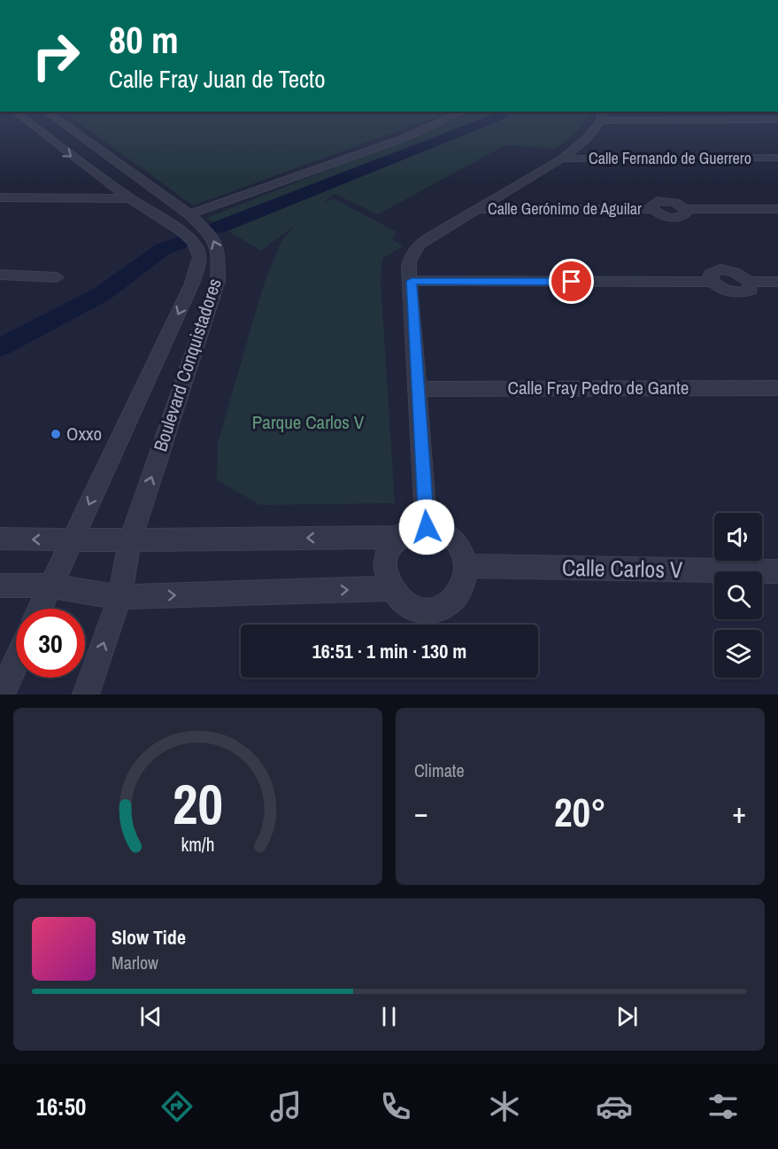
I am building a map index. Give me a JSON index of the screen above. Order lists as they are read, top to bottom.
{
  "streets": {
    "street": [
      "Calle Fernando de Guerrero",
      "Calle Gerónimo de Aguilar",
      "Boulevard Conquistadores",
      "Calle Fray Pedro de Gante",
      "Calle Carlos V"
    ]
  },
  "parks": ["Parque Carlos V"],
  "places": ["Oxxo"],
  "page": {
    "turn": ["80 m", "Calle Fray Juan de Tecto"],
    "limit": "30",
    "trip": "16:51 · 1 min · 130 m",
    "tile": "Climate",
    "heat": ["−", "20°", "+"],
    "song": ["Slow Tide", "Marlow"],
    "tabs": "16:50",
    "gauge": ["20", "km/h"]
  }
}
